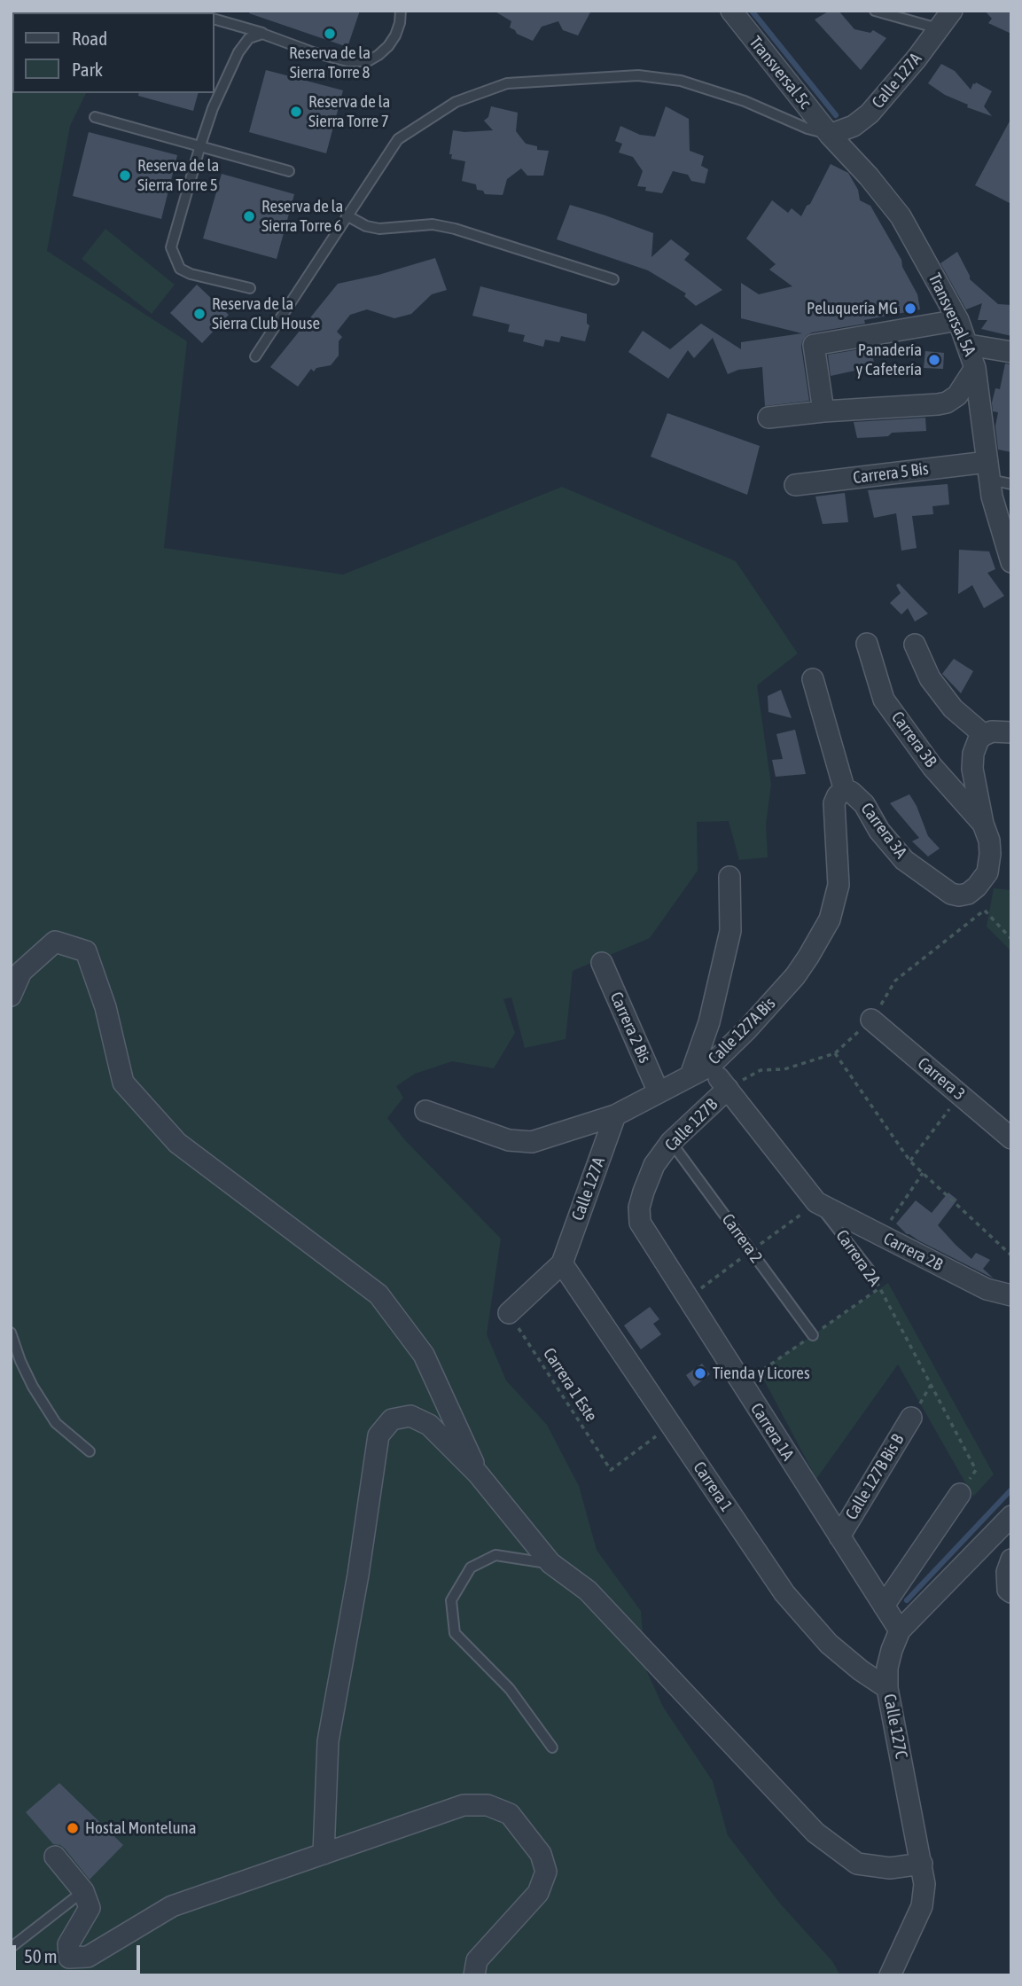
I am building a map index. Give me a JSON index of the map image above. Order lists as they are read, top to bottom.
{
  "streets": {
    "street": [
      "Transversal 5c",
      "Calle 127A",
      "Transversal 5A",
      "Carrera 5 Bis",
      "Carrera 3B",
      "Carrera 3A",
      "Carrera 2 Bis",
      "Calle 127A Bis",
      "Carrera 3",
      "Calle 127B",
      "Carrera 2B",
      "Carrera 2A",
      "Carrera 1A",
      "Calle 127B Bis B",
      "Carrera 1",
      "Calle 127C"
    ],
    "lane": ["Carrera 2"],
    "path": ["Carrera 1 Este"]
  },
  "crossings": [
    ["Transversal 5c", "Calle 127A"],
    ["Transversal 5c", "Transversal 5A"],
    ["Calle 127A", "Transversal 5A"],
    ["Calle 127A", "Calle 127A Bis"],
    ["Calle 127A", "Carrera 1"],
    ["Transversal 5A", "Carrera 5 Bis"],
    ["Carrera 3A", "Calle 127A Bis"],
    ["Carrera 2 Bis", "Calle 127A Bis"],
    ["Calle 127A Bis", "Carrera 2A"],
    ["Calle 127B", "Carrera 2"],
    ["Calle 127B", "Carrera 2A"],
    ["Calle 127B", "Carrera 1A"],
    ["Carrera 2B", "Carrera 2A"],
    ["Carrera 1 Este", "Carrera 1"],
    ["Carrera 1A", "Calle 127B Bis B"],
    ["Carrera 1A", "Calle 127C"],
    ["Carrera 1", "Calle 127C"]
  ],
  "places": [
    "Reserva de la Sierra Torre 8",
    "Reserva de la Sierra Torre 7",
    "Reserva de la Sierra Torre 5",
    "Reserva de la Sierra Torre 6",
    "Peluquería MG",
    "Reserva de la Sierra Club House",
    "Panadería y Cafetería",
    "Tienda y Licores",
    "Hostal Monteluna"
  ],
  "legend": ["Road", "Park"],
  "scale_bar": "50 m"
}
